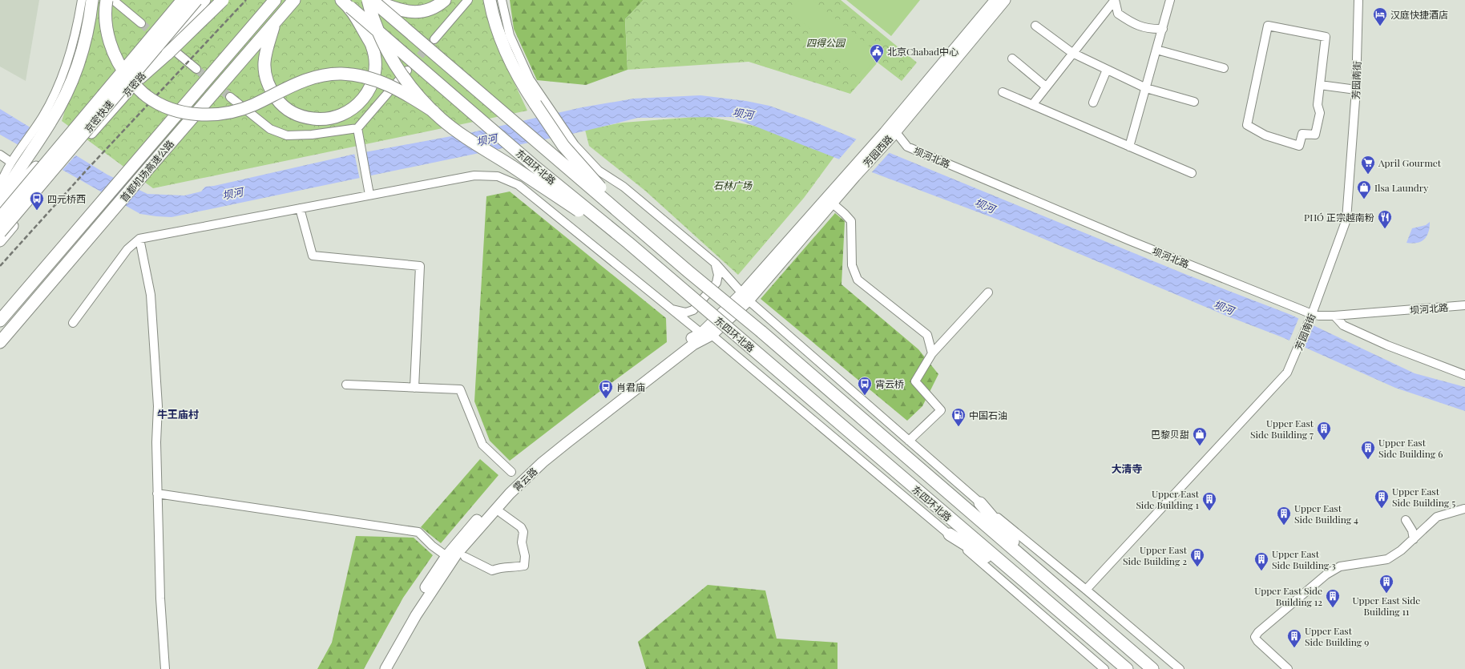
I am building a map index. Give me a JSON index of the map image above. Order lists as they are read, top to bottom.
{
  "streets": {
    "highway": ["京密快速", "东四环北路", "首都机场高速公路"],
    "main road": ["京密路", "芳园西路", "霄云路"],
    "street": ["芳园南街", "坝河北路"]
  },
  "crossings": [
    ["芳园南街", "坝河北路"],
    ["芳园西路", "坝河北路"],
    ["芳园西路", "霄云路"],
    ["东四环北路", "霄云路"]
  ],
  "districts": ["牛王庙村", "大清寺"],
  "water": ["坝河"],
  "parks": ["四得公园", "石林广场"],
  "places": {
    "hotel": ["汉庭快捷酒店"],
    "public building": ["北京Chabad中心"],
    "supermarket": ["April Gourmet"],
    "shop": ["Ilsa Laundry", "巴黎贝甜"],
    "bus stop": ["四元桥西", "霄云桥", "肖君庙"],
    "restaurant": ["PHÓ 正宗越南粉"],
    "fuel station": ["中国石油"],
    "building": [
      "Upper East Side Building 7",
      "Upper East Side Building 6",
      "Upper East Side Building 5",
      "Upper East Side Building 1",
      "Upper East Side Building 4",
      "Upper East Side Building 2",
      "Upper East Side Building 3",
      "Upper East Side Building 11",
      "Upper East Side Building 12",
      "Upper East Side Building 9"
    ]
  }
}
